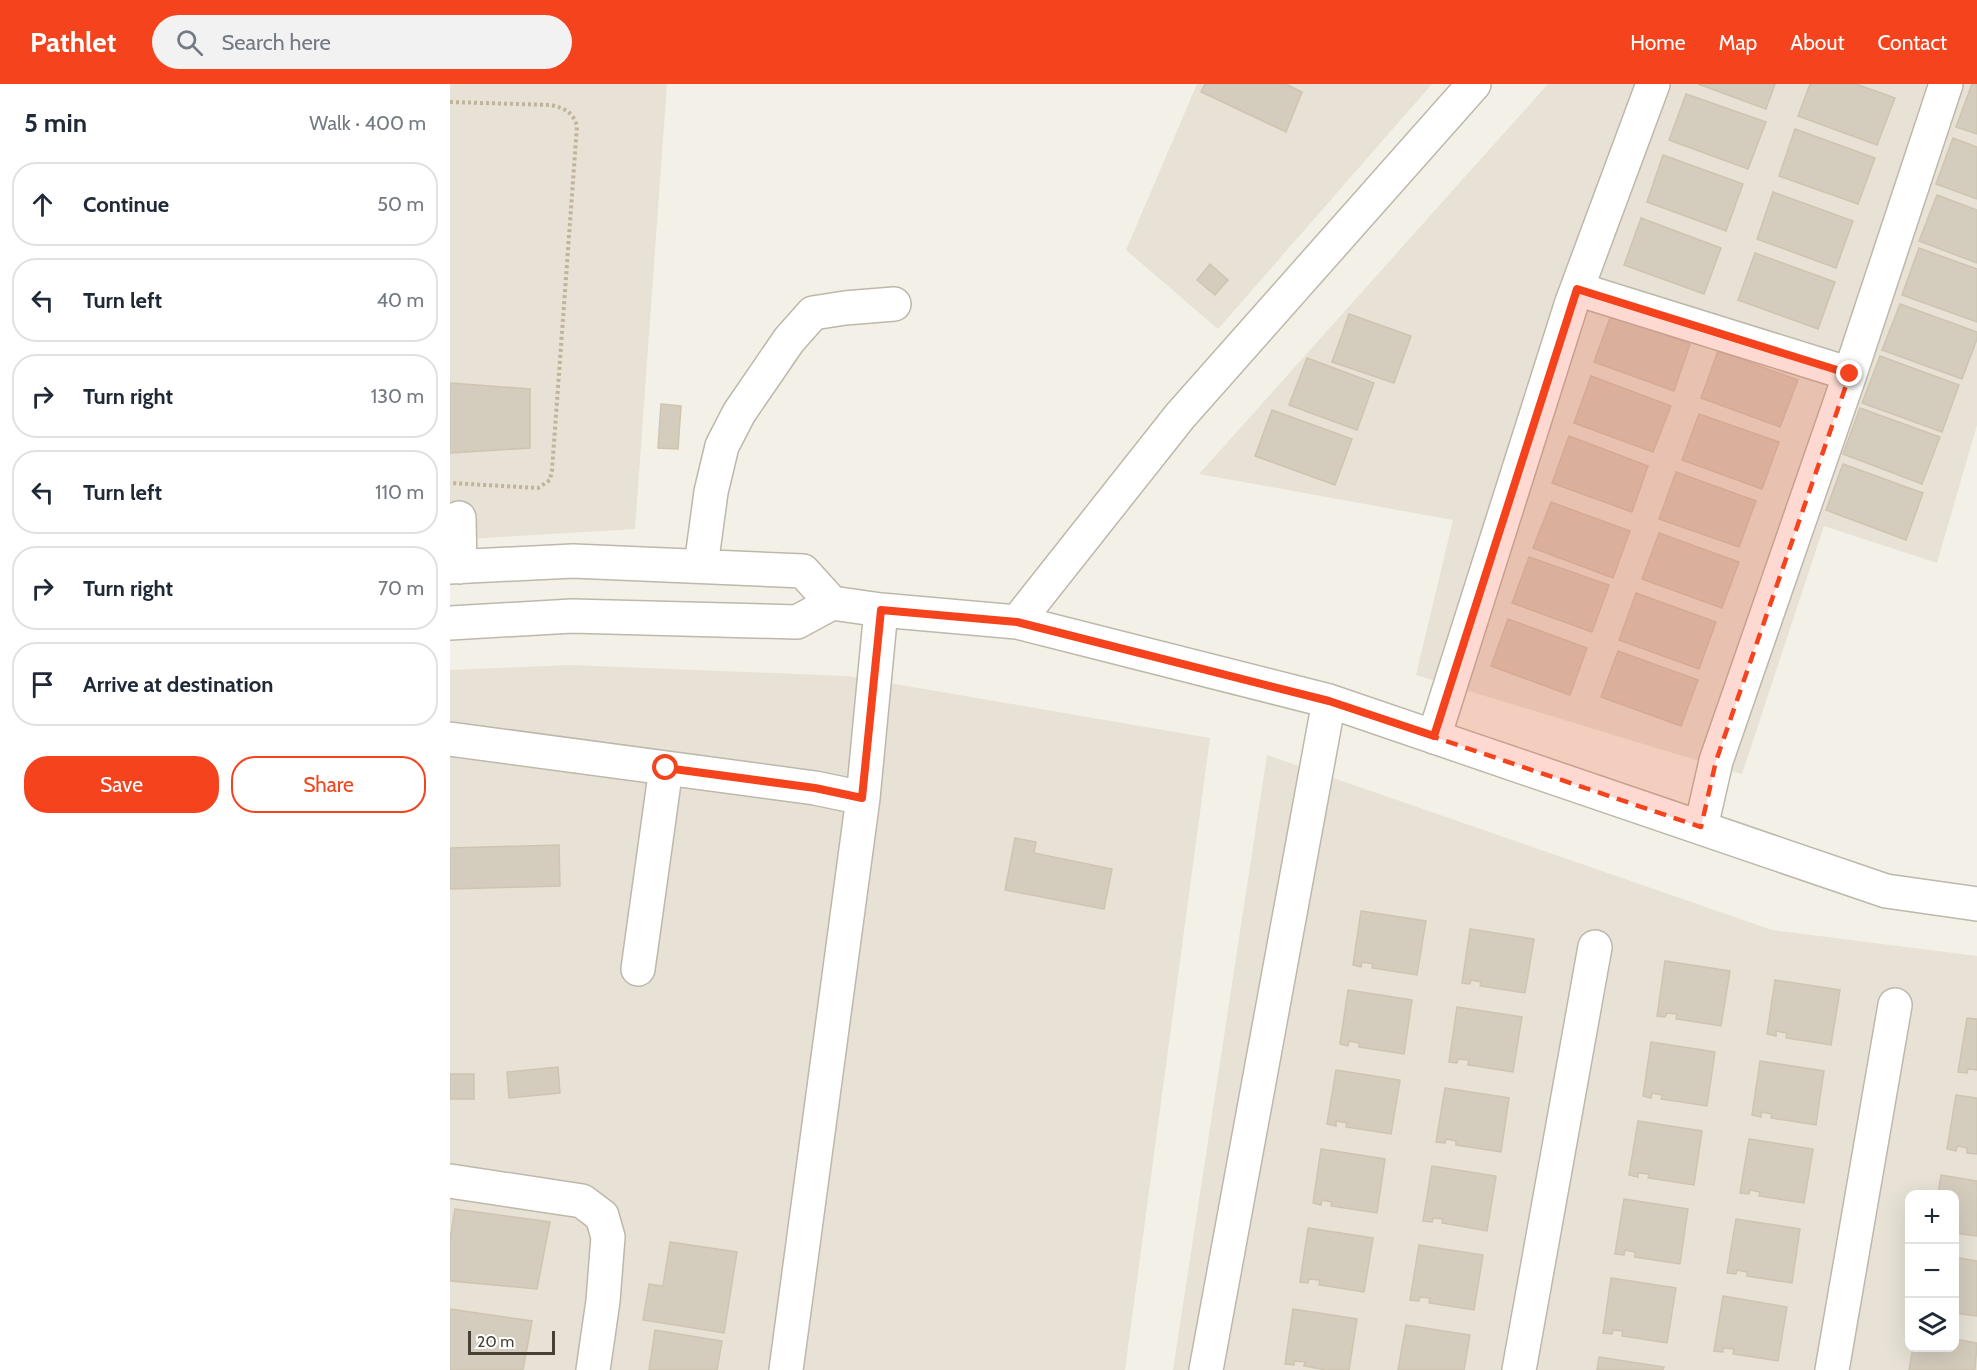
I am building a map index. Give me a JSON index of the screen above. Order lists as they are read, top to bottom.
{
  "scale_bar": "20 m",
  "page": {
    "header": "Pathlet",
    "search": "Search here",
    "nav": [
      "Home",
      "Map",
      "About",
      "Contact"
    ],
    "heading": ["5 min", "Walk · 400 m"],
    "list": [
      ["Continue", "50 m"],
      ["Turn left", "40 m"],
      ["Turn right", "130 m"],
      ["Turn left", "110 m"],
      ["Turn right", "70 m"],
      "Arrive at destination"
    ],
    "buttons": ["Save", "Share"],
    "map_buttons": ["+", "−"],
    "scale": "20 m"
  }
}
